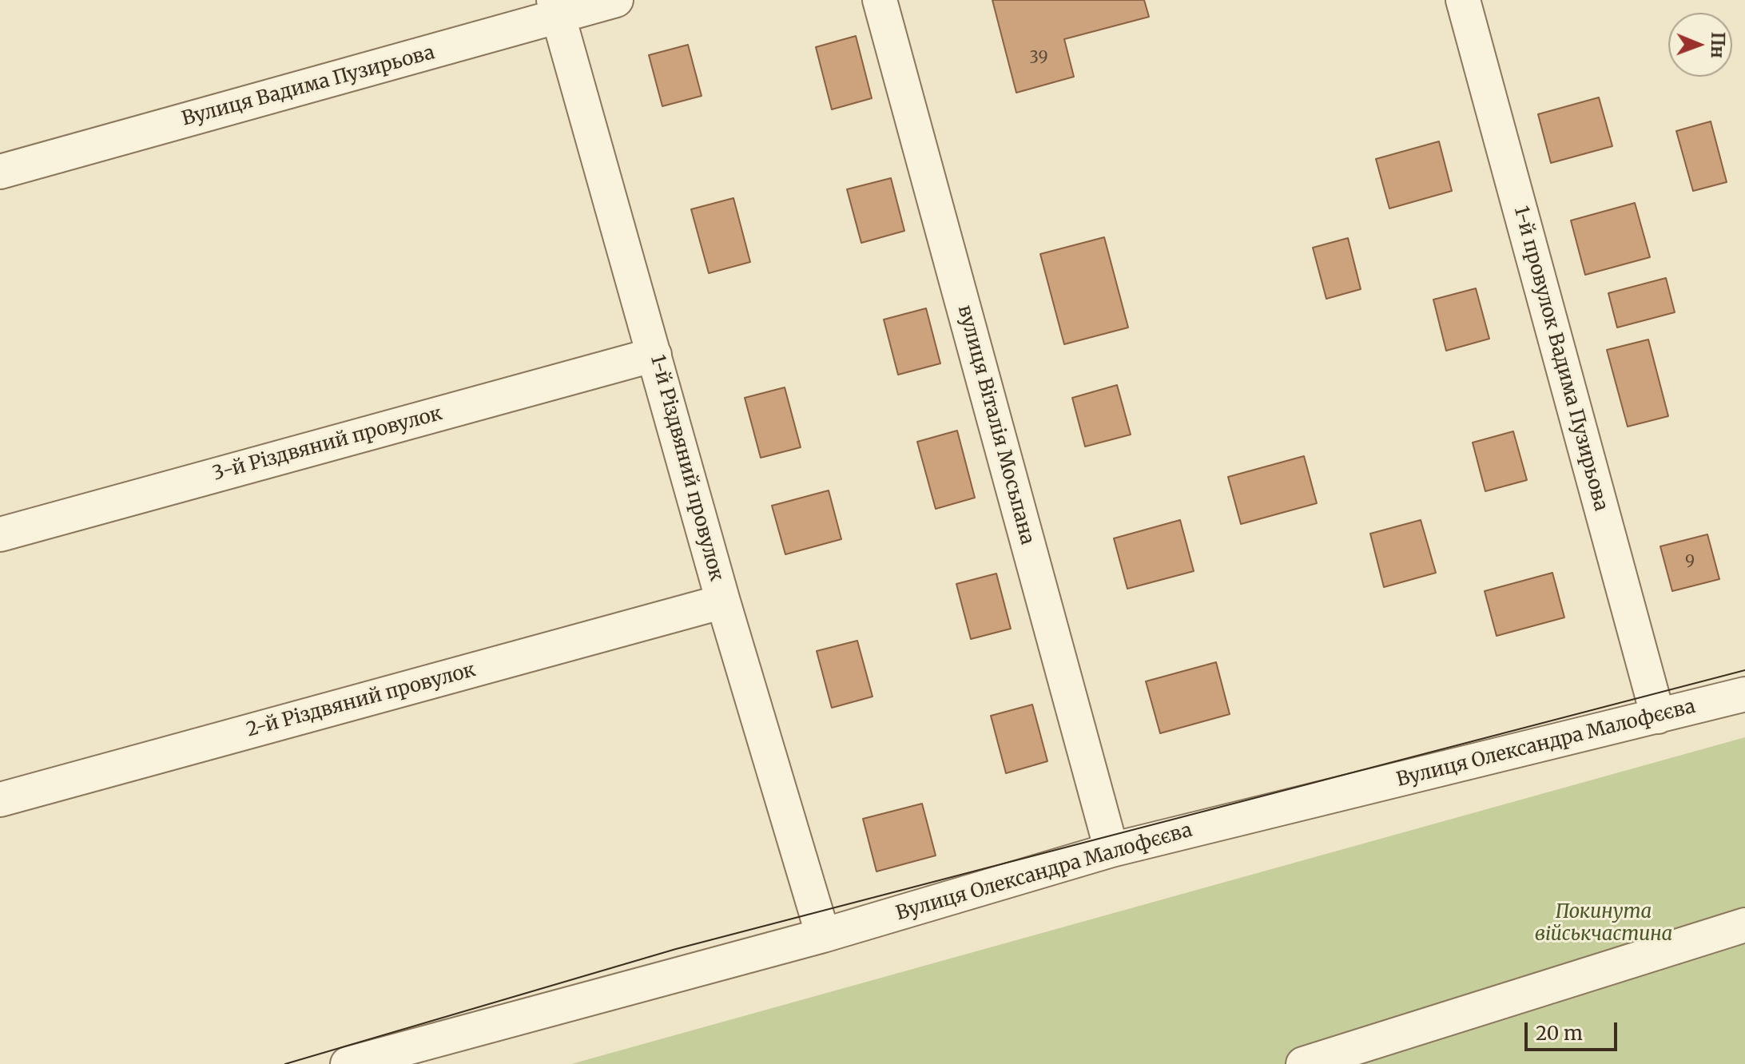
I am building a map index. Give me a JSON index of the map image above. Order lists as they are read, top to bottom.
{
  "streets": {
    "street": [
      "Вулиця Вадима Пузирьова",
      "1-й провулок Вадима Пузирьова",
      "вулиця Віталія Мосьпана",
      "3-й Різдвяний провулок",
      "1-й Різдвяний провулок",
      "2-й Різдвяний провулок",
      "Вулиця Олександра Малофєєва"
    ]
  },
  "crossings": [
    ["Вулиця Вадима Пузирьова", "1-й Різдвяний провулок"],
    ["1-й провулок Вадима Пузирьова", "Вулиця Олександра Малофєєва"],
    ["вулиця Віталія Мосьпана", "Вулиця Олександра Малофєєва"],
    ["3-й Різдвяний провулок", "1-й Різдвяний провулок"],
    ["1-й Різдвяний провулок", "2-й Різдвяний провулок"],
    ["1-й Різдвяний провулок", "Вулиця Олександра Малофєєва"]
  ],
  "parks": ["Покинута військчастина"],
  "house_numbers": ["39", "9"],
  "scale_bar": "20 m",
  "north": "right"
}
